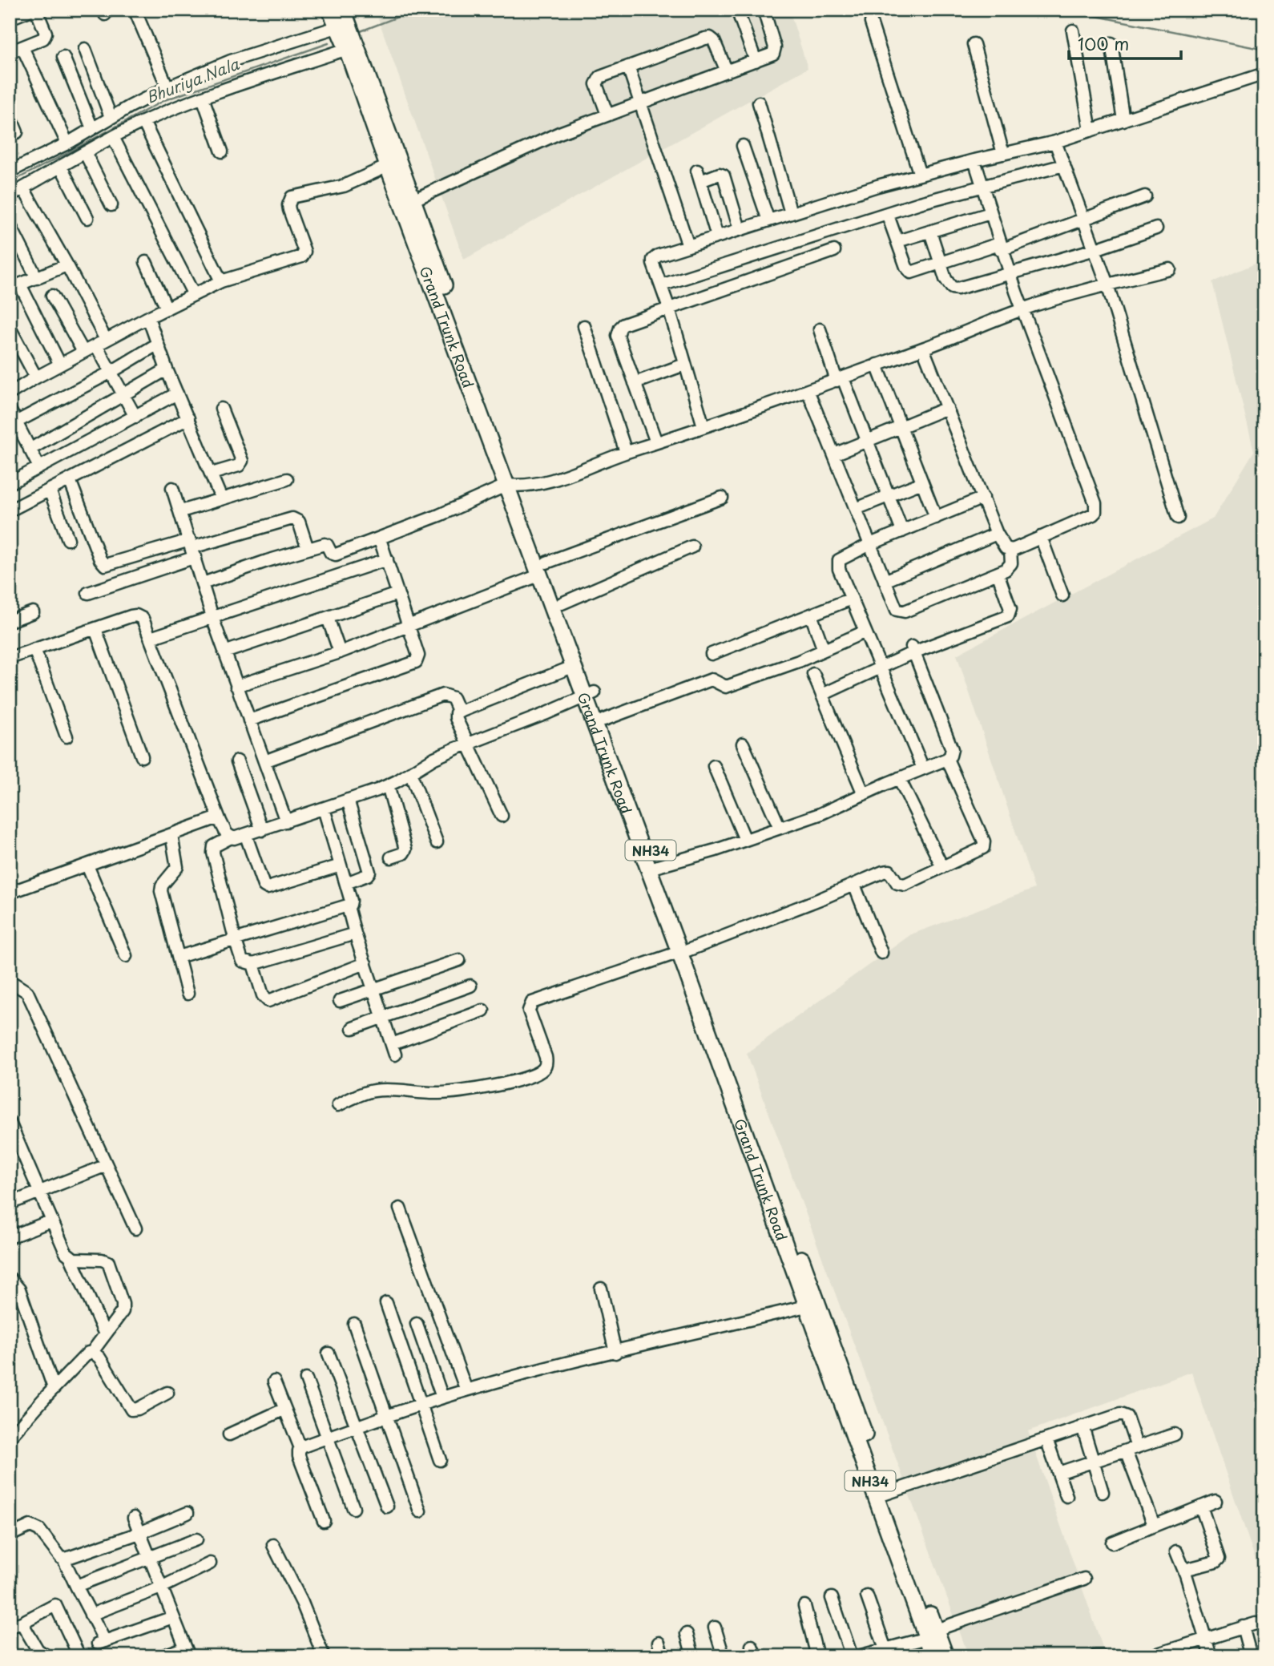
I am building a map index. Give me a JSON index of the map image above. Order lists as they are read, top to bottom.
{
  "streets": {
    "highway": ["Grand Trunk Road", "NH34"]
  },
  "water": ["Bhuriya Nala"],
  "scale_bar": "100 m"
}
